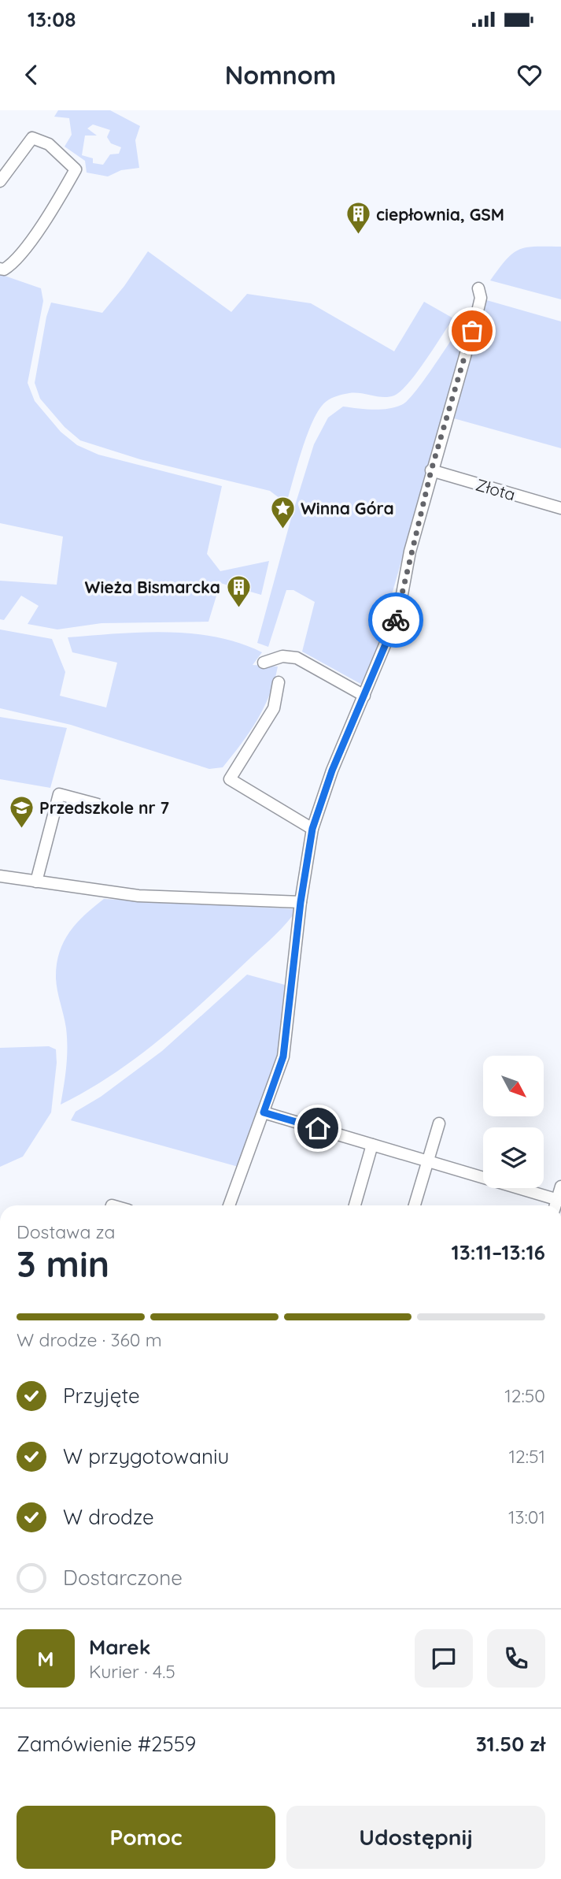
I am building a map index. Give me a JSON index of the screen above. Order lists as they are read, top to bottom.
{
  "streets": {
    "street": ["Złota"]
  },
  "places": {
    "building": ["ciepłownia, GSM", "Wieża Bismarcka"],
    "place": ["Winna Góra"],
    "school or university": ["Przedszkole nr 7"]
  },
  "north": "bottom right",
  "page": {
    "status": "13:08",
    "header": "Nomnom",
    "heading": ["3 min", "Dostawa za", "13:11–13:16"],
    "panel": [
      "Marek",
      "Kurier · 4.5",
      "Zamówienie #2559",
      "31.50 zł"
    ],
    "bar": "W drodze · 360 m",
    "list": [
      ["Przyjęte", "12:50"],
      ["W przygotowaniu", "12:51"],
      ["W drodze", "13:01"],
      "Dostarczone"
    ],
    "round": "M",
    "buttons": ["Pomoc", "Udostępnij"]
  }
}
